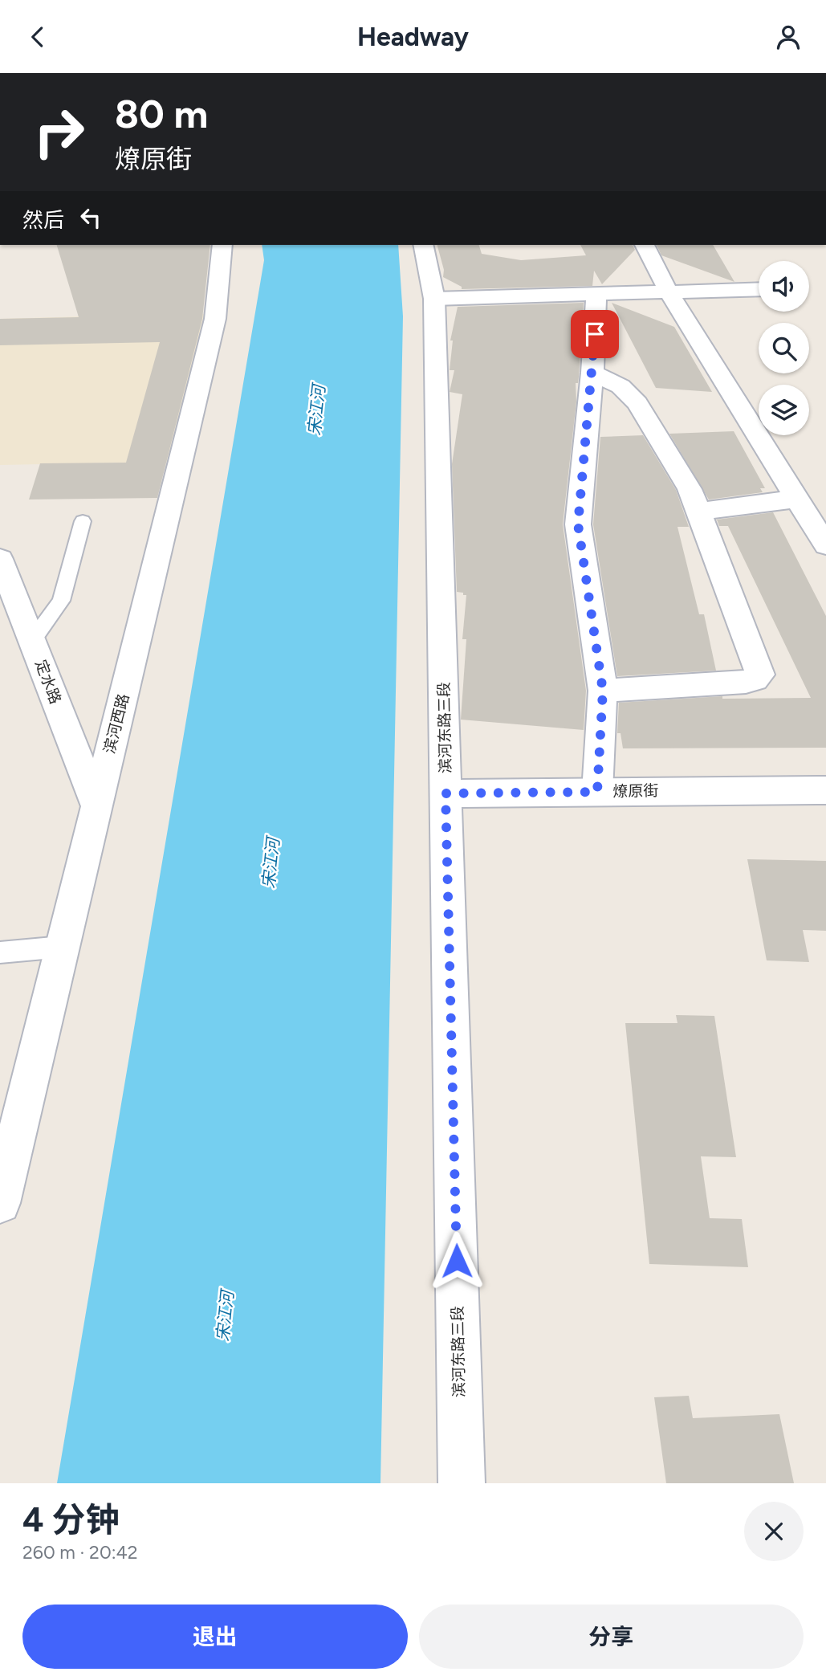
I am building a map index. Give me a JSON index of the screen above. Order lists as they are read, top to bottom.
{
  "streets": {
    "street": [
      "定水路",
      "滨河西路",
      "滨河东路三段",
      "燎原街"
    ]
  },
  "crossings": [
    ["定水路", "滨河西路"],
    ["滨河东路三段", "燎原街"]
  ],
  "water": ["宋江河"],
  "page": {
    "header": "Headway",
    "turn": ["80 m", "燎原街"],
    "then": "然后",
    "heading": ["4 分钟", "260 m · 20:42"],
    "buttons": ["退出", "分享"]
  }
}
